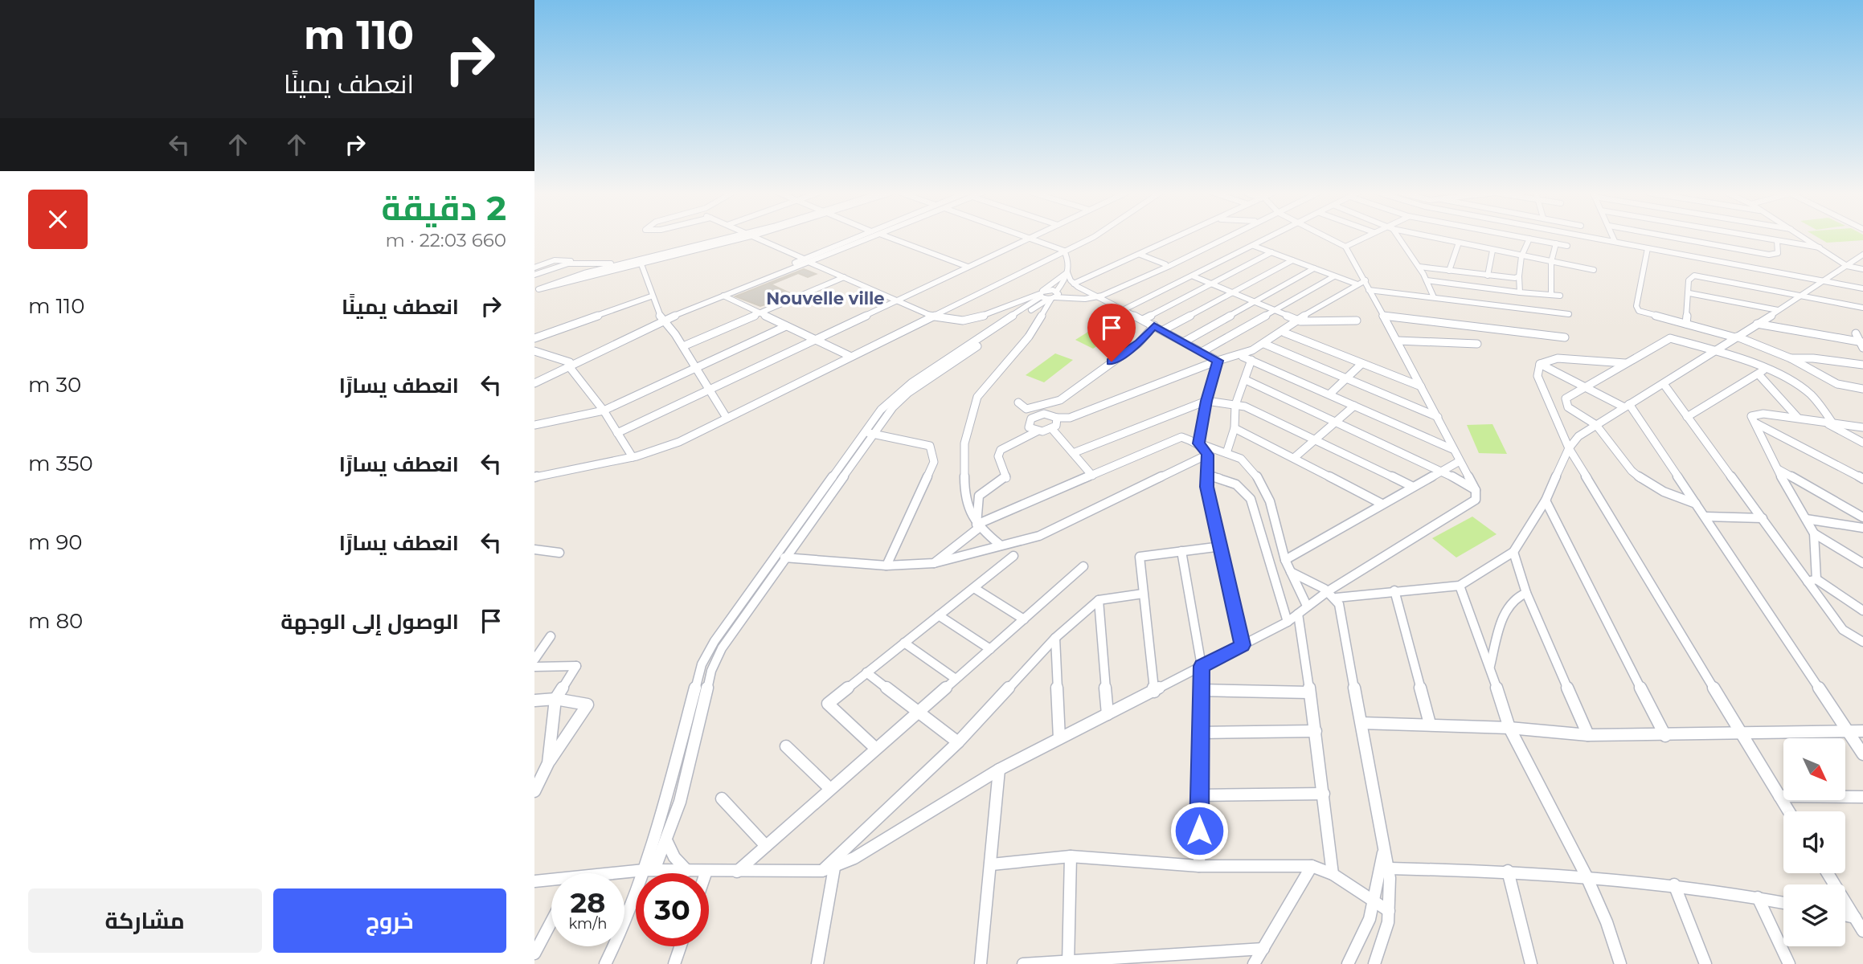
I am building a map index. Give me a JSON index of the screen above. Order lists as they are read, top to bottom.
{
  "districts": ["Nouvelle ville"],
  "north": "bottom right",
  "page": {
    "turn": ["110 m", "انعطف يمينًا"],
    "heading": ["2 دقيقة", "660 m · 22:03"],
    "list": [
      {
        "name": "انعطف يمينًا",
        "value": "110 m"
      },
      {
        "name": "انعطف يسارًا",
        "value": "30 m"
      },
      {
        "name": "انعطف يسارًا",
        "value": "350 m"
      },
      {
        "name": "انعطف يسارًا",
        "value": "90 m"
      },
      {
        "name": "الوصول إلى الوجهة",
        "value": "80 m"
      }
    ],
    "speed": "28 km/h",
    "limit": "30",
    "buttons": ["خروج", "مشاركة"]
  }
}
